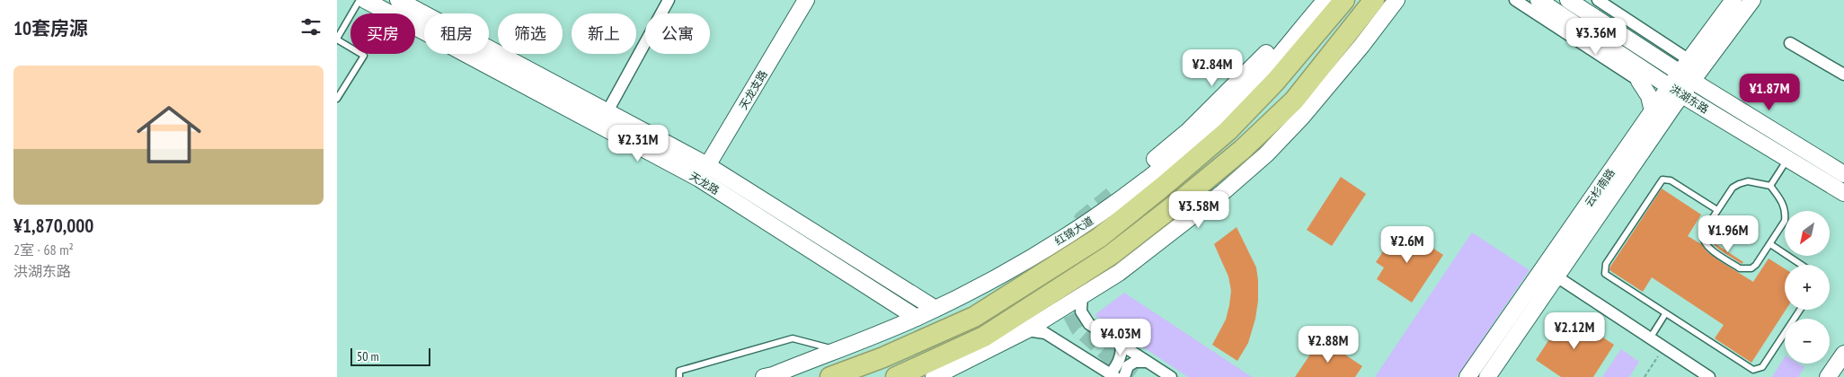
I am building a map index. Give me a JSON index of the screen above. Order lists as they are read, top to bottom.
{
  "streets": {
    "highway": ["红锦大道"],
    "main road": [
      "天龙支路",
      "洪湖东路",
      "天龙路",
      "云杉南路"
    ]
  },
  "crossings": [
    ["天龙支路", "天龙路"],
    ["洪湖东路", "云杉南路"],
    ["天龙路", "红锦大道"]
  ],
  "scale_bar": "50 m",
  "north": "bottom left",
  "page": {
    "heading": "10套房源",
    "chip": [
      "买房",
      "租房",
      "筛选",
      "新上",
      "公寓"
    ],
    "price": [
      "¥3.36M",
      "¥2.84M",
      "¥1.87M",
      "¥2.31M",
      "¥3.58M",
      "¥1.96M",
      "¥2.6M",
      "¥2.12M",
      "¥4.03M",
      "¥2.88M"
    ],
    "list": [
      {
        "name": "¥1,870,000",
        "note": "2室 · 68 m² · 洪湖东路"
      }
    ],
    "map_buttons": ["+", "−"],
    "scale": "50 m"
  }
}
